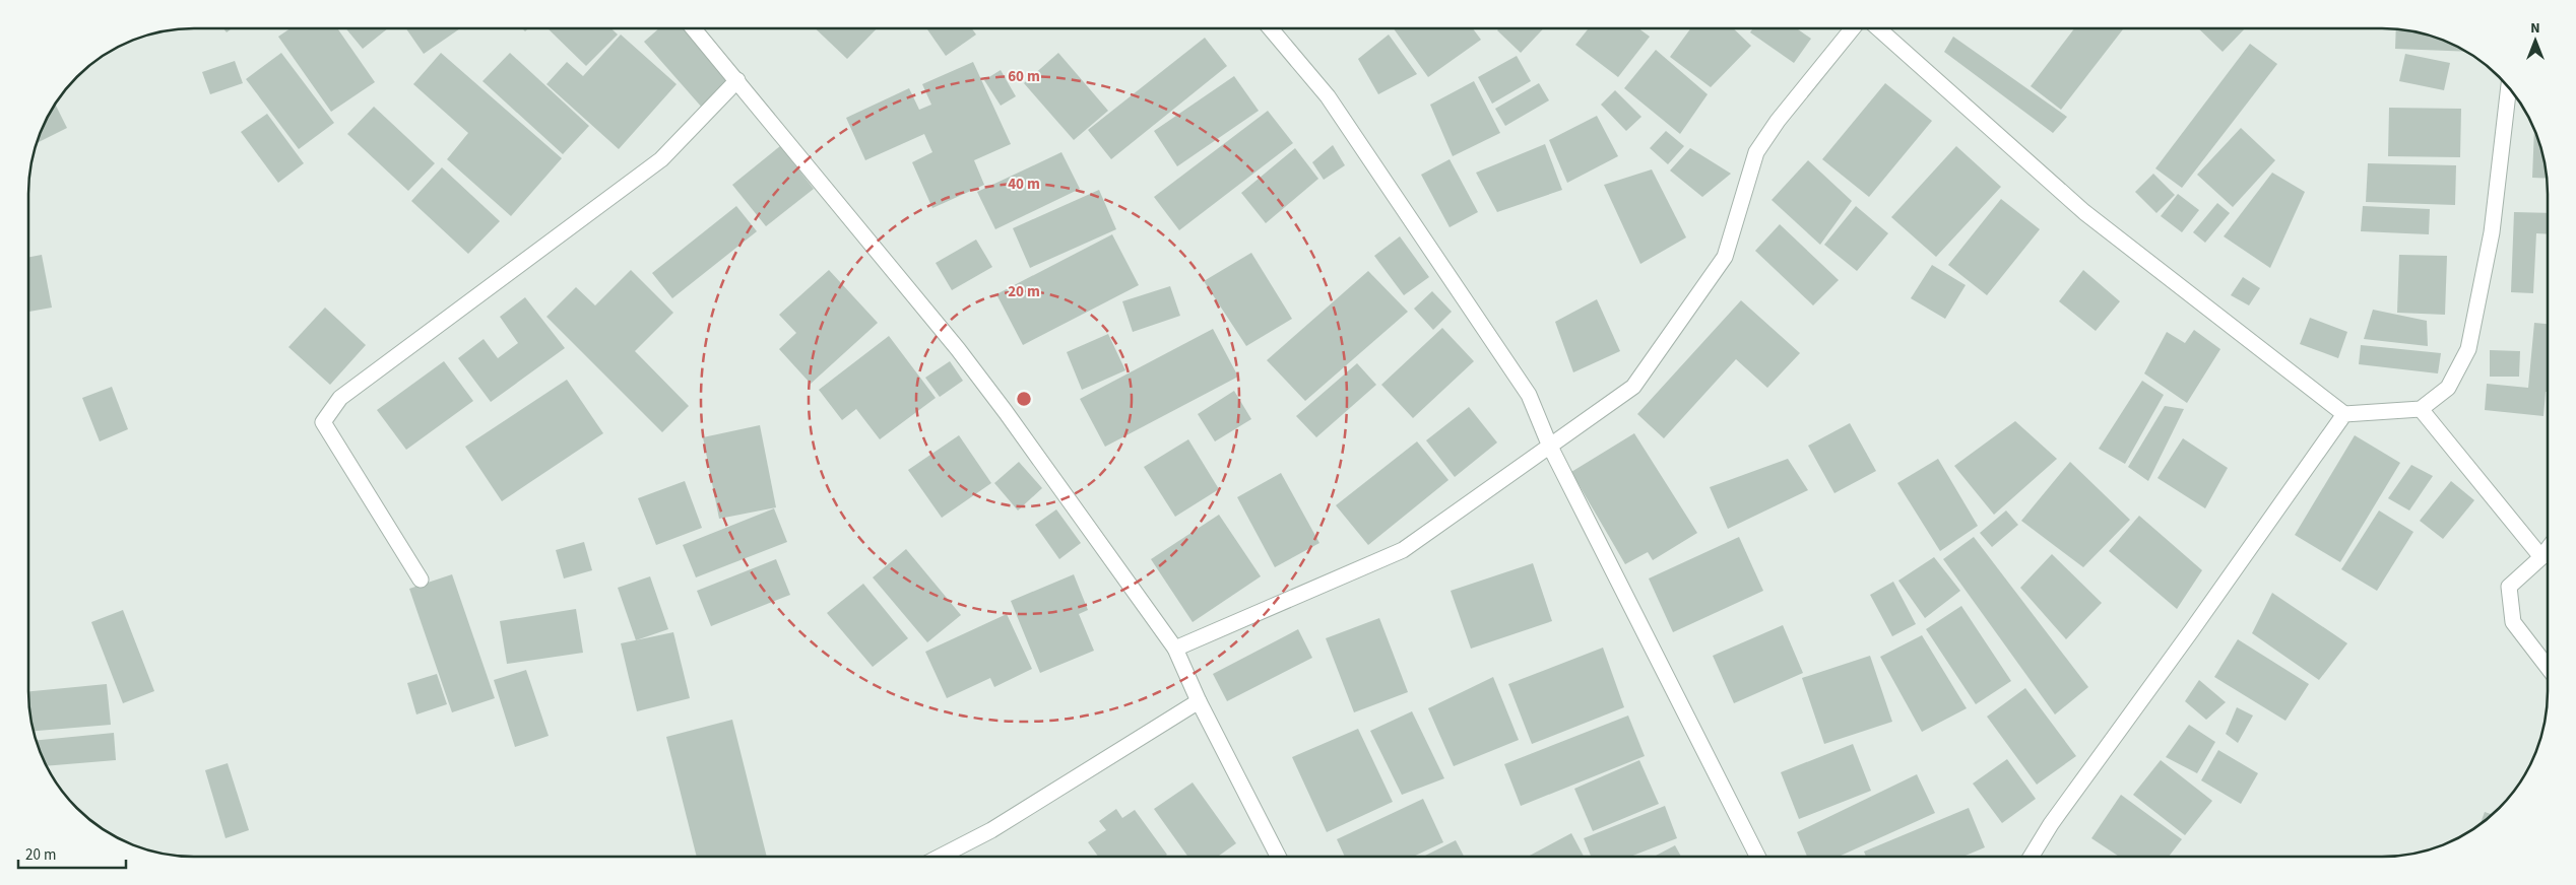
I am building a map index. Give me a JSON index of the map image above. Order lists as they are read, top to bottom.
{
  "scale_bar": "20 m",
  "north": "top",
  "rings": ["60 m", "40 m", "20 m"]
}
